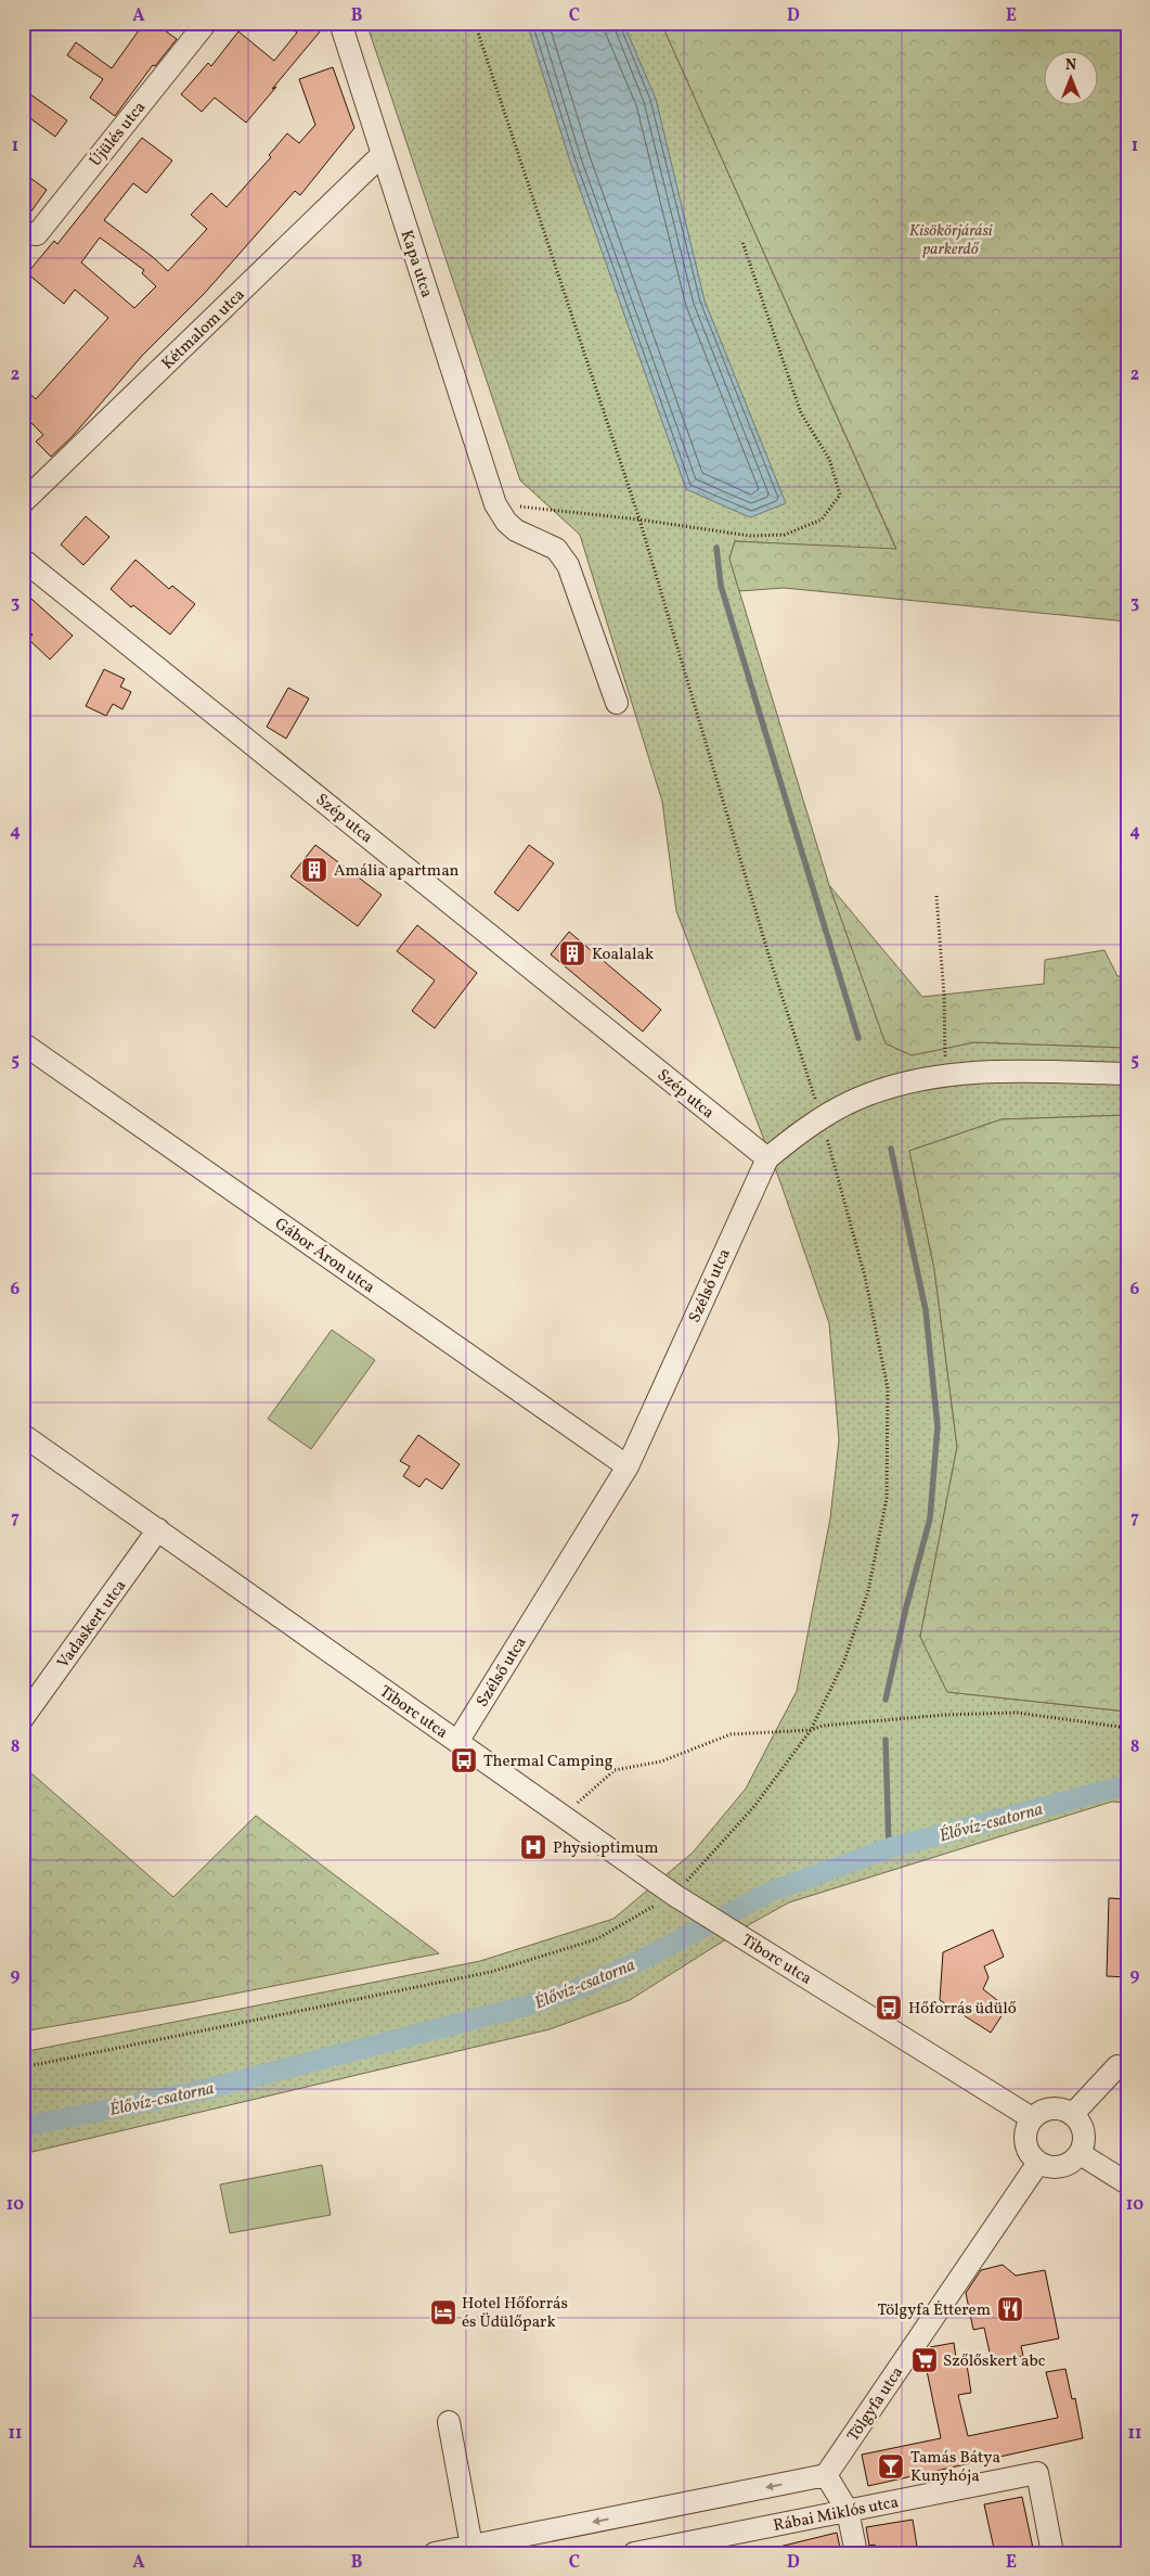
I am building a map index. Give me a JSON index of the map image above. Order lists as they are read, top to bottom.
{
  "streets": {
    "street": [
      "Újülés utca",
      "Kapa utca",
      "Kétmalom utca",
      "Szép utca",
      "Gábor Áron utca",
      "Szélső utca",
      "Vadaskert utca",
      "Tiborc utca",
      "Tölgyfa utca",
      "Rábai Miklós utca"
    ]
  },
  "crossings": [
    ["Kapa utca", "Kétmalom utca"],
    ["Szép utca", "Szélső utca"],
    ["Gábor Áron utca", "Szélső utca"],
    ["Szélső utca", "Tiborc utca"],
    ["Vadaskert utca", "Tiborc utca"],
    ["Tiborc utca", "Tölgyfa utca"]
  ],
  "water": ["Élővíz-csatorna"],
  "parks": ["Kisökörjárási parkerdő"],
  "places": {
    "building": ["Amália apartman", "Koalalak"],
    "bus stop": ["Thermal Camping", "Hőforrás üdülő"],
    "hospital": ["Physioptimum"],
    "restaurant": ["Tölgyfa Étterem"],
    "hotel": ["Hotel Hőforrás és Üdülőpark"],
    "supermarket": ["Szőlőskert abc"],
    "bar": ["Tamás Bátya Kunyhója"]
  },
  "north": "top",
  "grid": {
    "columns": [
      "A",
      "B",
      "C",
      "D",
      "E"
    ],
    "rows": [
      "1",
      "2",
      "3",
      "4",
      "5",
      "6",
      "7",
      "8",
      "9",
      "10",
      "11"
    ]
  }
}
